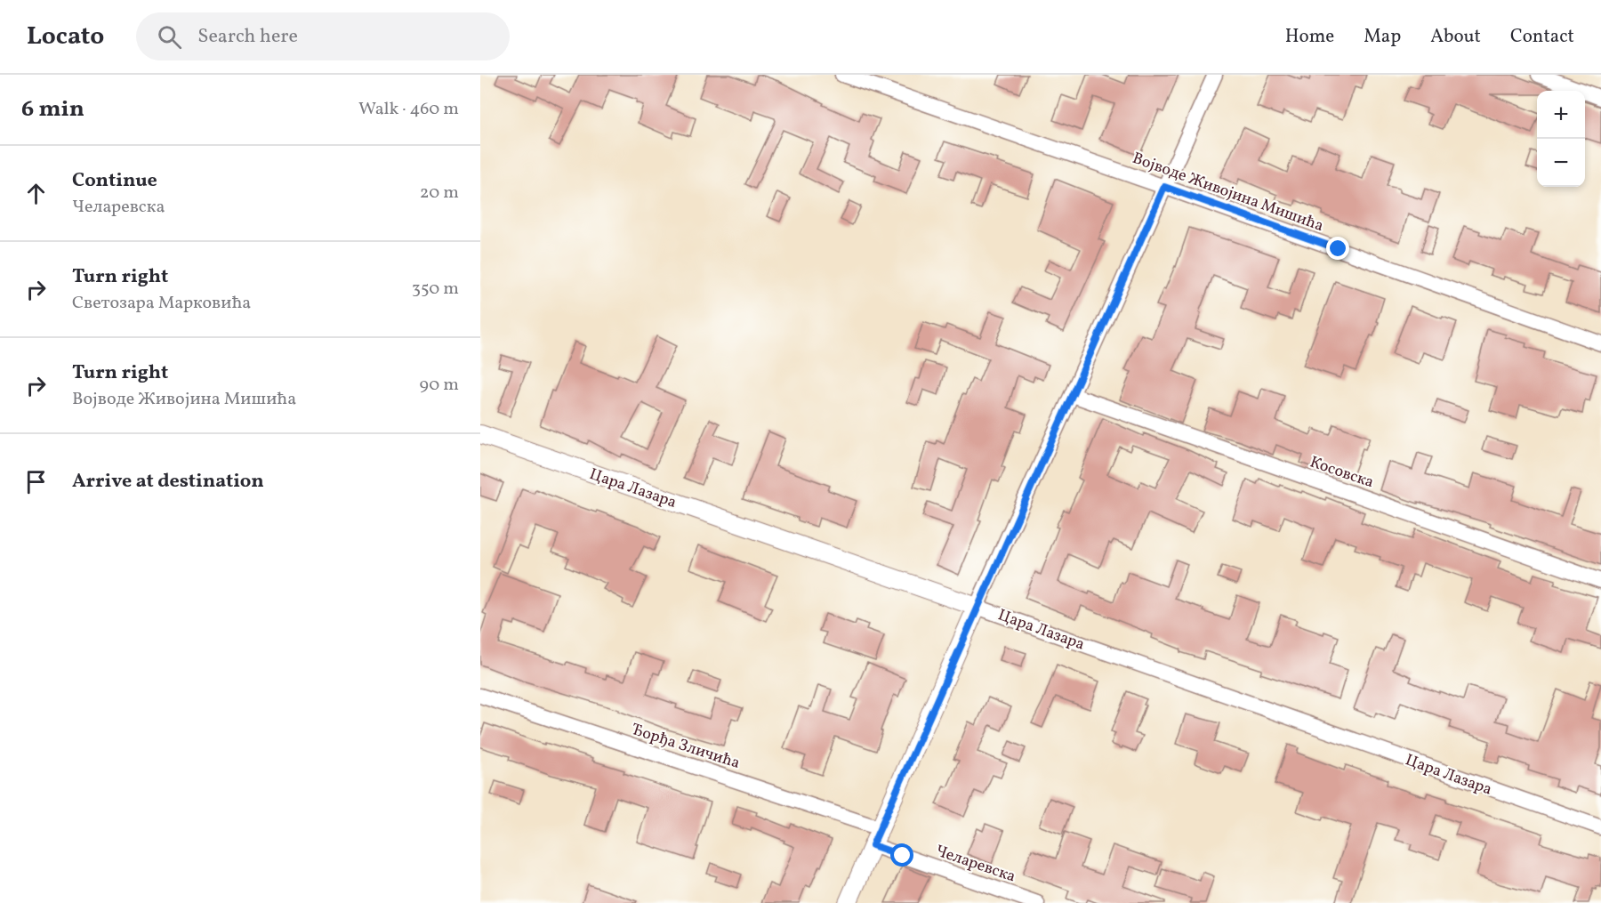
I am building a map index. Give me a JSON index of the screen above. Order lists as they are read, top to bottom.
{
  "streets": {
    "street": [
      "Војводе Живојина Мишића",
      "Косовска",
      "Цара Лазара",
      "Ђорђа Зличића",
      "Челаревска"
    ]
  },
  "page": {
    "header": "Locato",
    "search": "Search here",
    "nav": [
      "Home",
      "Map",
      "About",
      "Contact"
    ],
    "heading": ["6 min", "Walk · 460 m"],
    "map_buttons": ["+", "−"],
    "list": [
      ["Continue", "Челаревска", "20 m"],
      ["Turn right", "Светозара Марковића", "350 m"],
      ["Turn right", "Војводе Живојина Мишића", "90 m"],
      "Arrive at destination"
    ]
  }
}
